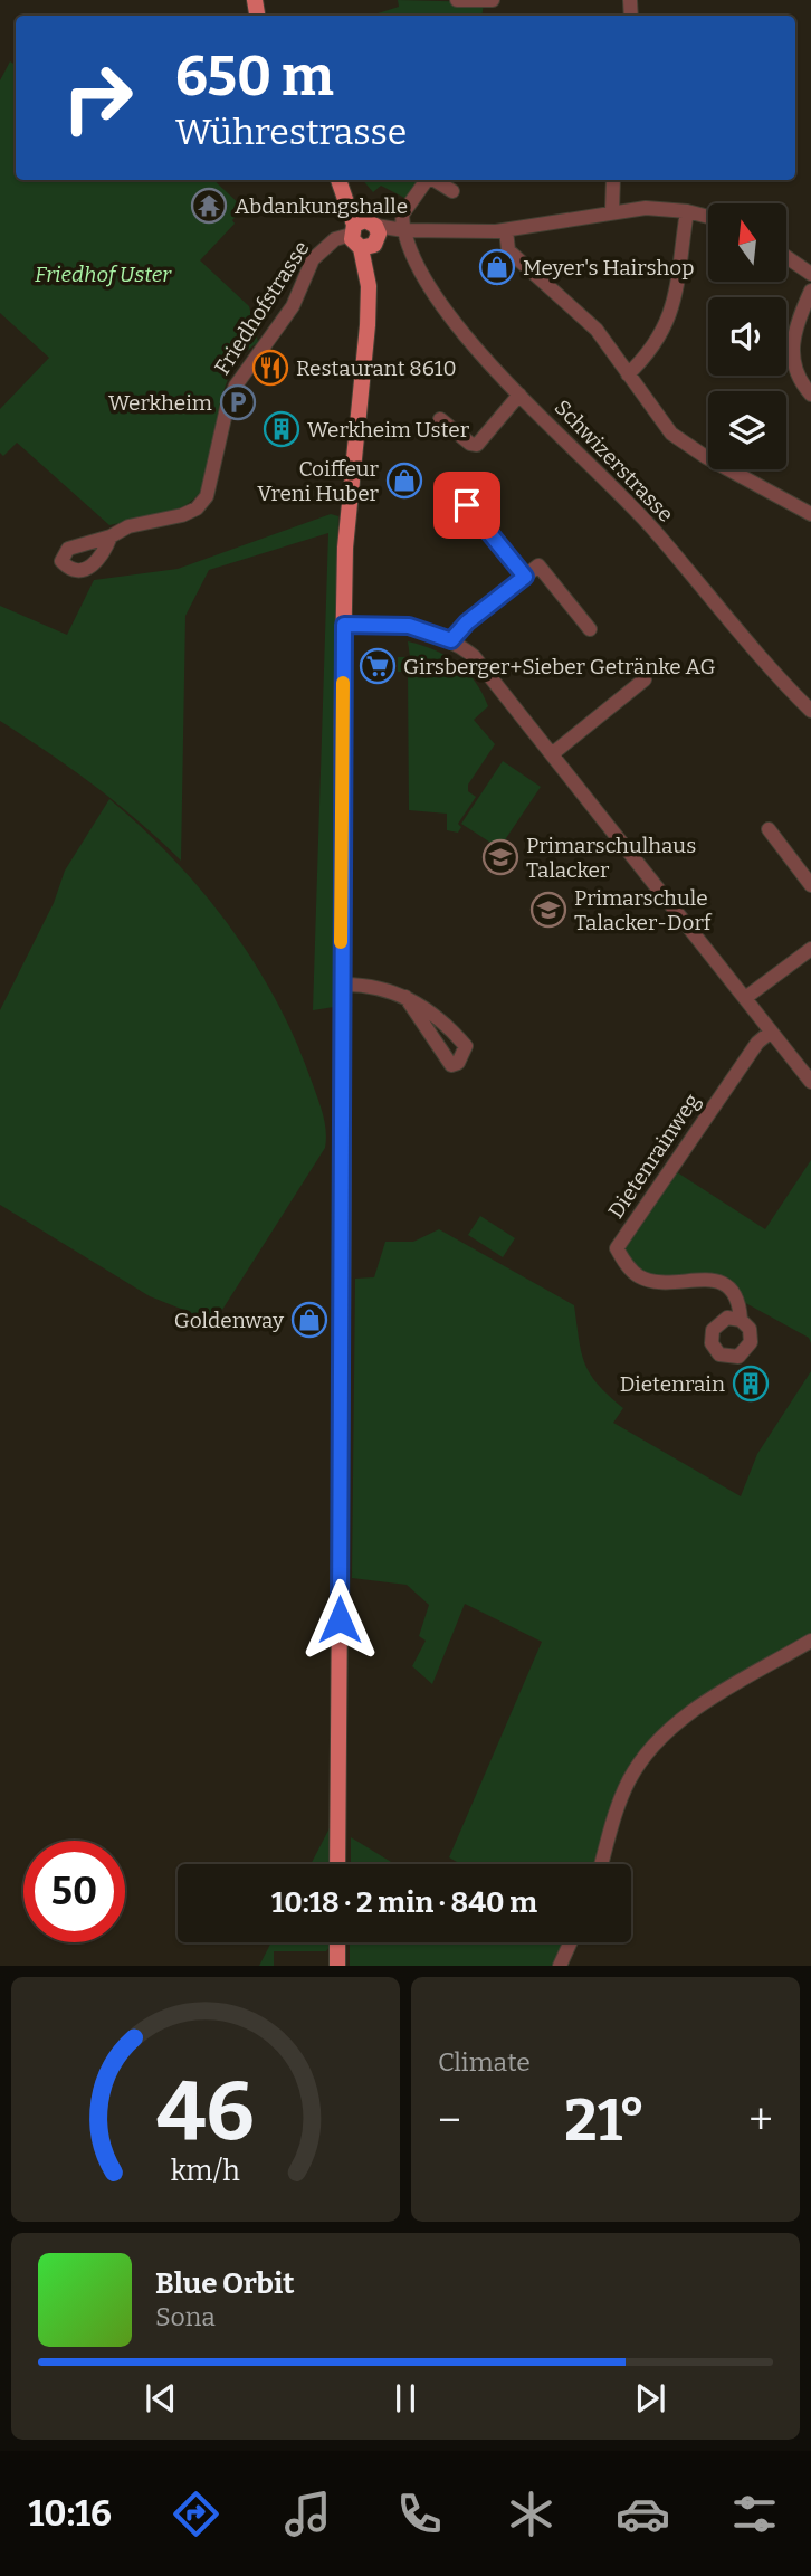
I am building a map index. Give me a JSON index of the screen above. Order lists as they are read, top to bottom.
{
  "streets": {
    "street": ["Friedhofstrasse", "Schwizerstrasse", "Dietenrainweg"]
  },
  "crossings": [
    ["Friedhofstrasse", "Schwizerstrasse"]
  ],
  "parks": ["Friedhof Uster"],
  "places": {
    "temple": ["Abdankungshalle"],
    "shop": ["Meyer's Hairshop", "Coiffeur Vreni Huber", "Goldenway"],
    "restaurant": ["Restaurant 8610"],
    "parking": ["Werkheim"],
    "building": ["Werkheim Uster", "Dietenrain"],
    "supermarket": ["Girsberger+Sieber Getränke AG"],
    "school or university": ["Primarschulhaus Talacker", "Primarschule Talacker-Dorf"]
  },
  "north": "top",
  "page": {
    "turn": ["650 m", "Wührestrasse"],
    "limit": "50",
    "trip": "10:18 · 2 min · 840 m",
    "tile": "Climate",
    "heat": ["−", "21°", "+"],
    "song": ["Blue Orbit", "Sona"],
    "tabs": "10:16",
    "gauge": ["46", "km/h"]
  }
}
